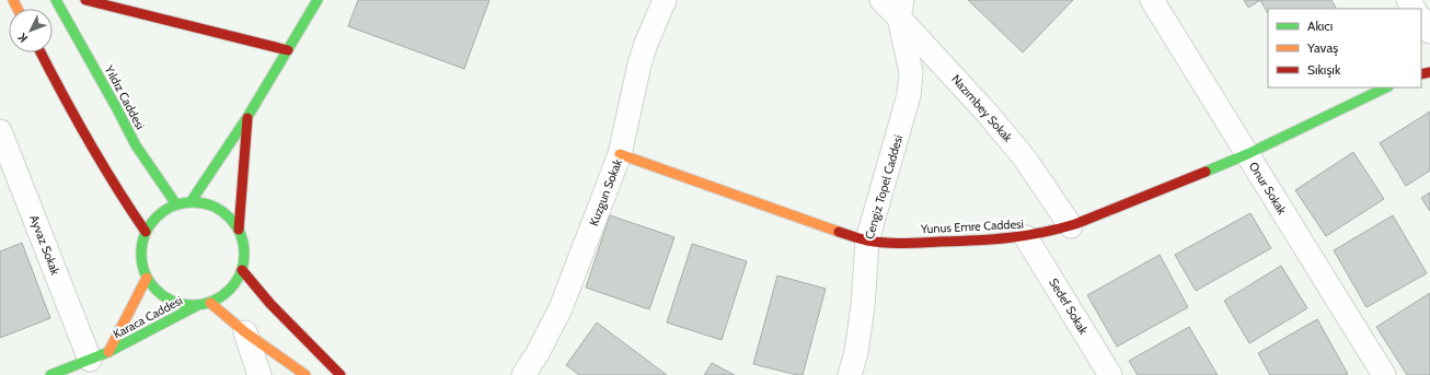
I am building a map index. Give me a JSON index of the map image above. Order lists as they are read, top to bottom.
{
  "streets": {
    "street": [
      "Yıldız Caddesi",
      "Nazımbey Sokak",
      "Cengiz Topel Caddesi",
      "Onur Sokak",
      "Kuzgun Sokak",
      "Yunus Emre Caddesi",
      "Ayvaz Sokak",
      "Sedef Sokak",
      "Karaca Caddesi"
    ]
  },
  "crossings": [
    ["Yıldız Caddesi", "Karaca Caddesi"],
    ["Nazımbey Sokak", "Cengiz Topel Caddesi"],
    ["Nazımbey Sokak", "Yunus Emre Caddesi"],
    ["Cengiz Topel Caddesi", "Yunus Emre Caddesi"],
    ["Onur Sokak", "Yunus Emre Caddesi"],
    ["Kuzgun Sokak", "Yunus Emre Caddesi"],
    ["Yunus Emre Caddesi", "Sedef Sokak"],
    ["Ayvaz Sokak", "Karaca Caddesi"]
  ],
  "legend": ["Akıcı", "Yavaş", "Sıkışık"],
  "north": "bottom left"
}
